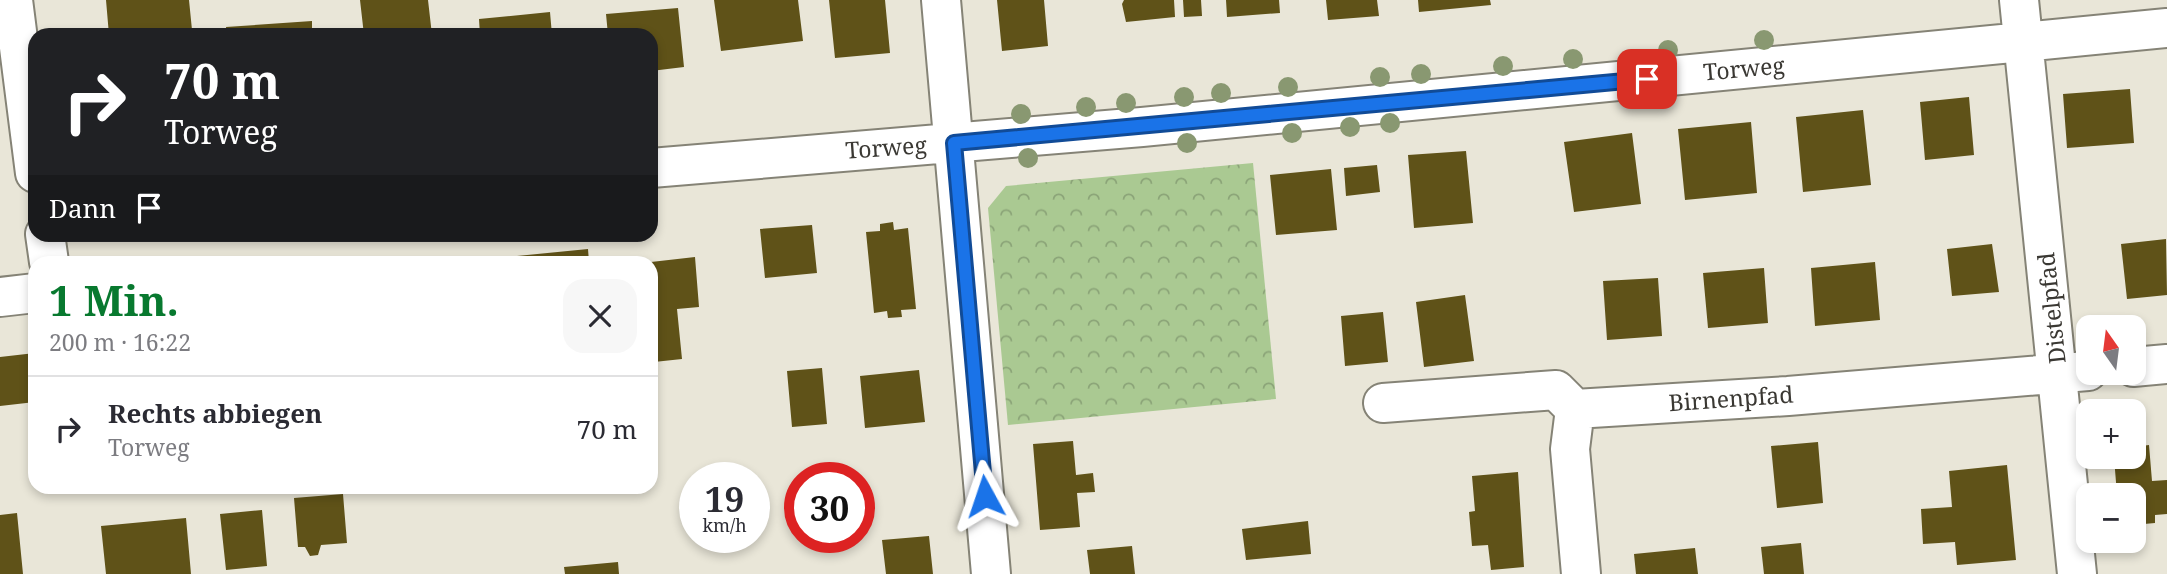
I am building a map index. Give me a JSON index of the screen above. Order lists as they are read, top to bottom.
{
  "streets": {
    "street": ["Torweg", "Distelpfad", "Birnenpfad"]
  },
  "crossings": [
    ["Torweg", "Distelpfad"],
    ["Distelpfad", "Birnenpfad"]
  ],
  "north": "top",
  "page": {
    "turn": ["70 m", "Torweg"],
    "then": "Dann",
    "heading": ["1 Min.", "200 m · 16:22"],
    "map_buttons": ["+", "−"],
    "list": [
      {
        "name": "Rechts abbiegen",
        "note": "Torweg",
        "value": "70 m"
      }
    ],
    "speed": "19 km/h",
    "limit": "30"
  }
}
